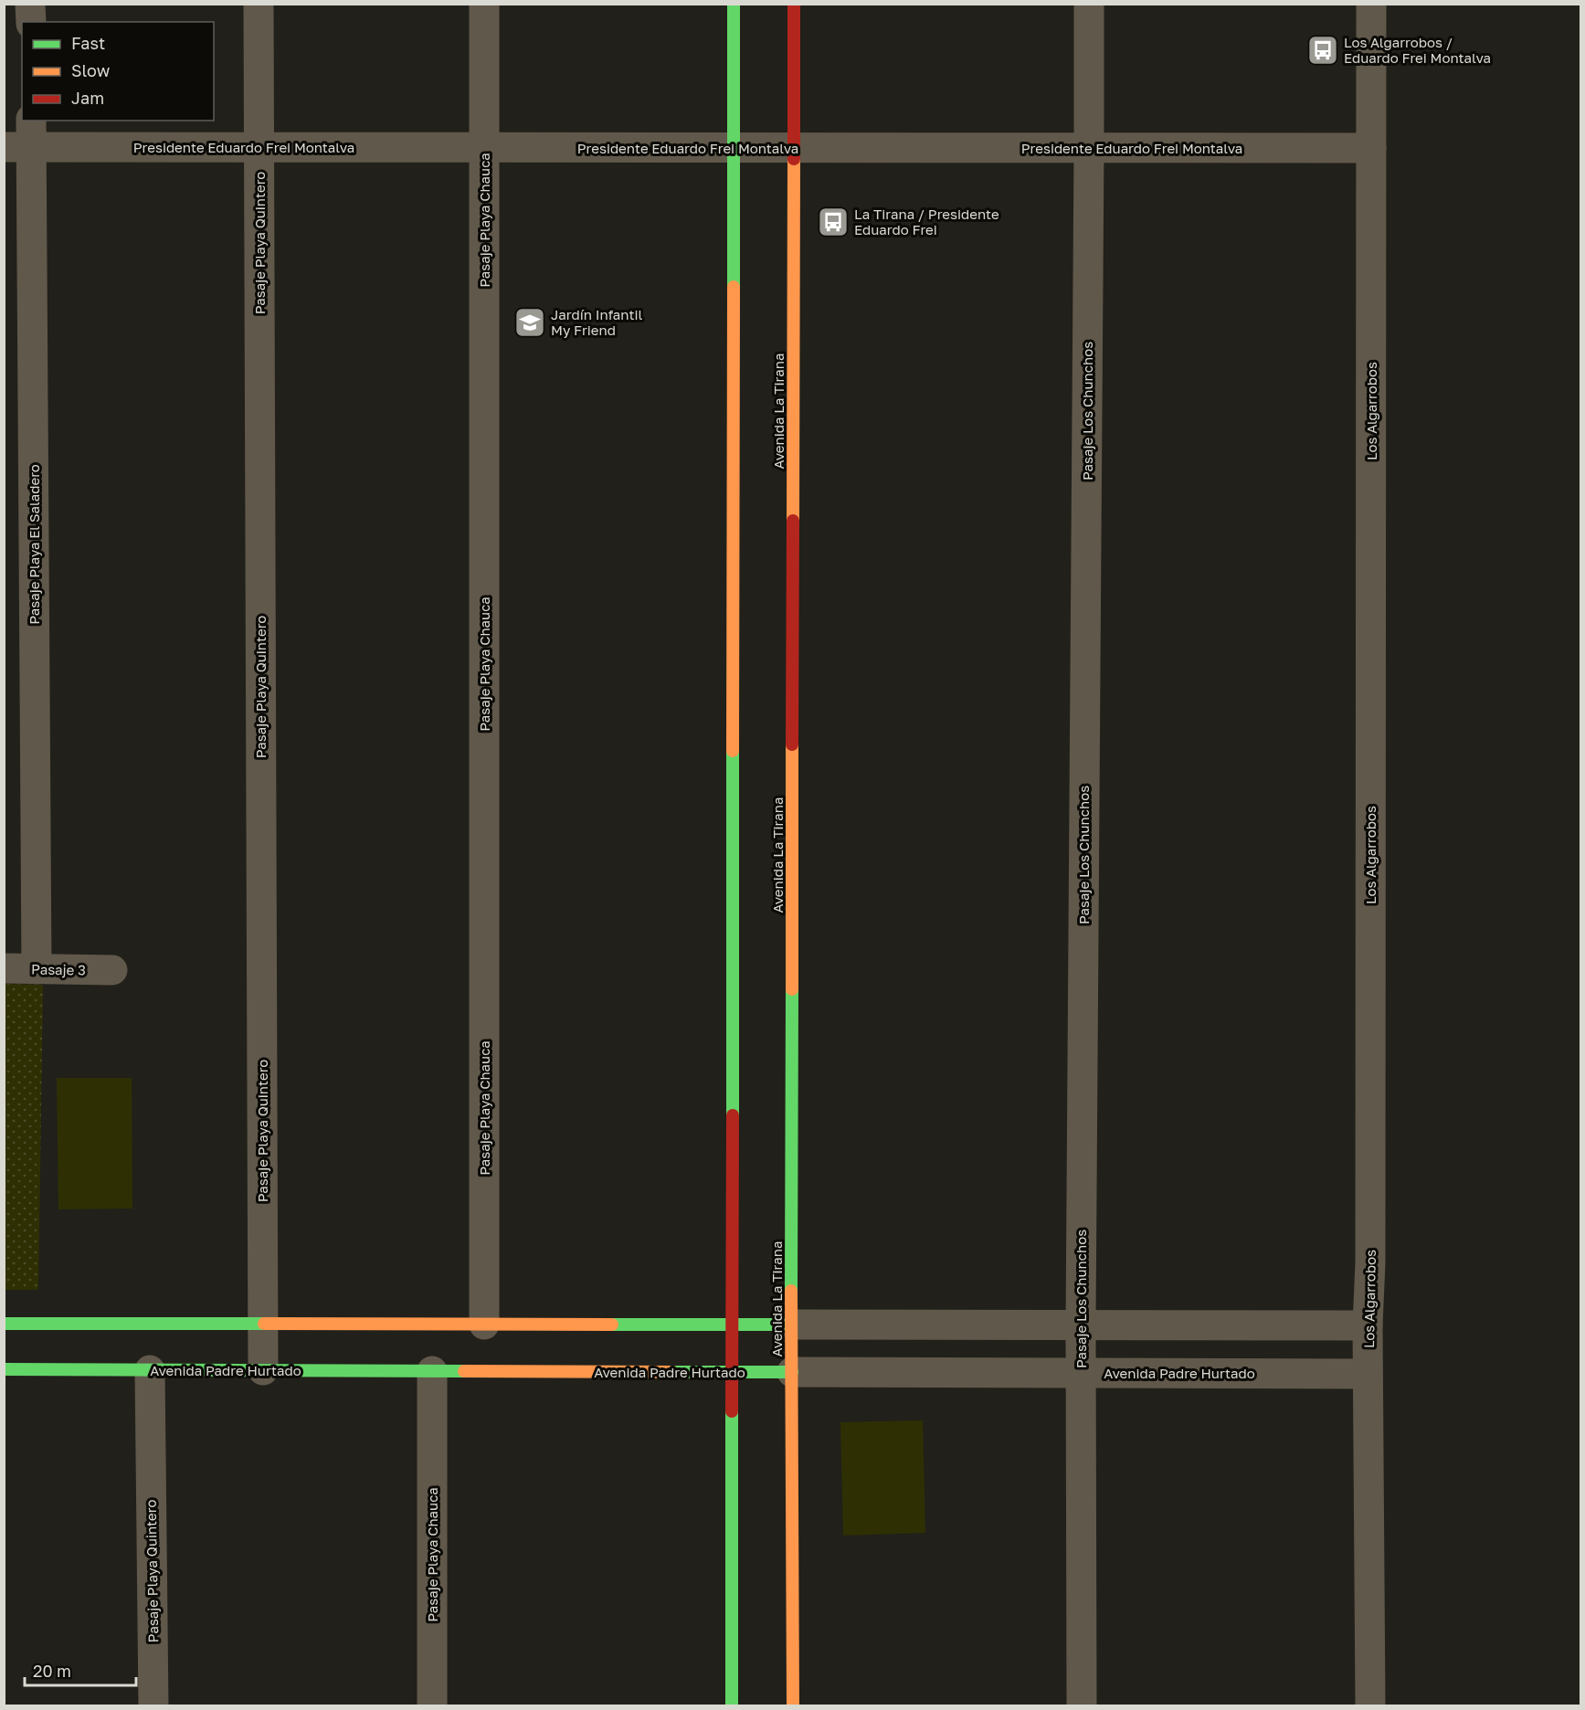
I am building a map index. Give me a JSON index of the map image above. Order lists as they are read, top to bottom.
{
  "streets": {
    "main road": ["Avenida La Tirana", "Avenida Padre Hurtado"],
    "street": [
      "Presidente Eduardo Frei Montalva",
      "Pasaje Playa Chauca",
      "Pasaje Playa Quintero",
      "Pasaje Los Chunchos",
      "Los Algarrobos",
      "Pasaje Playa El Saladero",
      "Pasaje 3"
    ]
  },
  "crossings": [
    ["Presidente Eduardo Frei Montalva", "Pasaje Playa Chauca"],
    ["Presidente Eduardo Frei Montalva", "Pasaje Playa Quintero"],
    ["Presidente Eduardo Frei Montalva", "Avenida La Tirana"],
    ["Presidente Eduardo Frei Montalva", "Pasaje Los Chunchos"],
    ["Presidente Eduardo Frei Montalva", "Los Algarrobos"],
    ["Presidente Eduardo Frei Montalva", "Pasaje Playa El Saladero"],
    ["Pasaje Playa Chauca", "Avenida Padre Hurtado"],
    ["Pasaje Playa Quintero", "Avenida Padre Hurtado"],
    ["Avenida La Tirana", "Avenida Padre Hurtado"],
    ["Pasaje Los Chunchos", "Avenida Padre Hurtado"],
    ["Los Algarrobos", "Avenida Padre Hurtado"],
    ["Pasaje Playa El Saladero", "Pasaje 3"]
  ],
  "places": {
    "bus stop": ["Los Algarrobos / Eduardo Frei Montalva", "La Tirana / Presidente Eduardo Frei"],
    "school or university": ["Jardín Infantil My Friend"]
  },
  "legend": ["Fast", "Slow", "Jam"],
  "scale_bar": "20 m"
}
